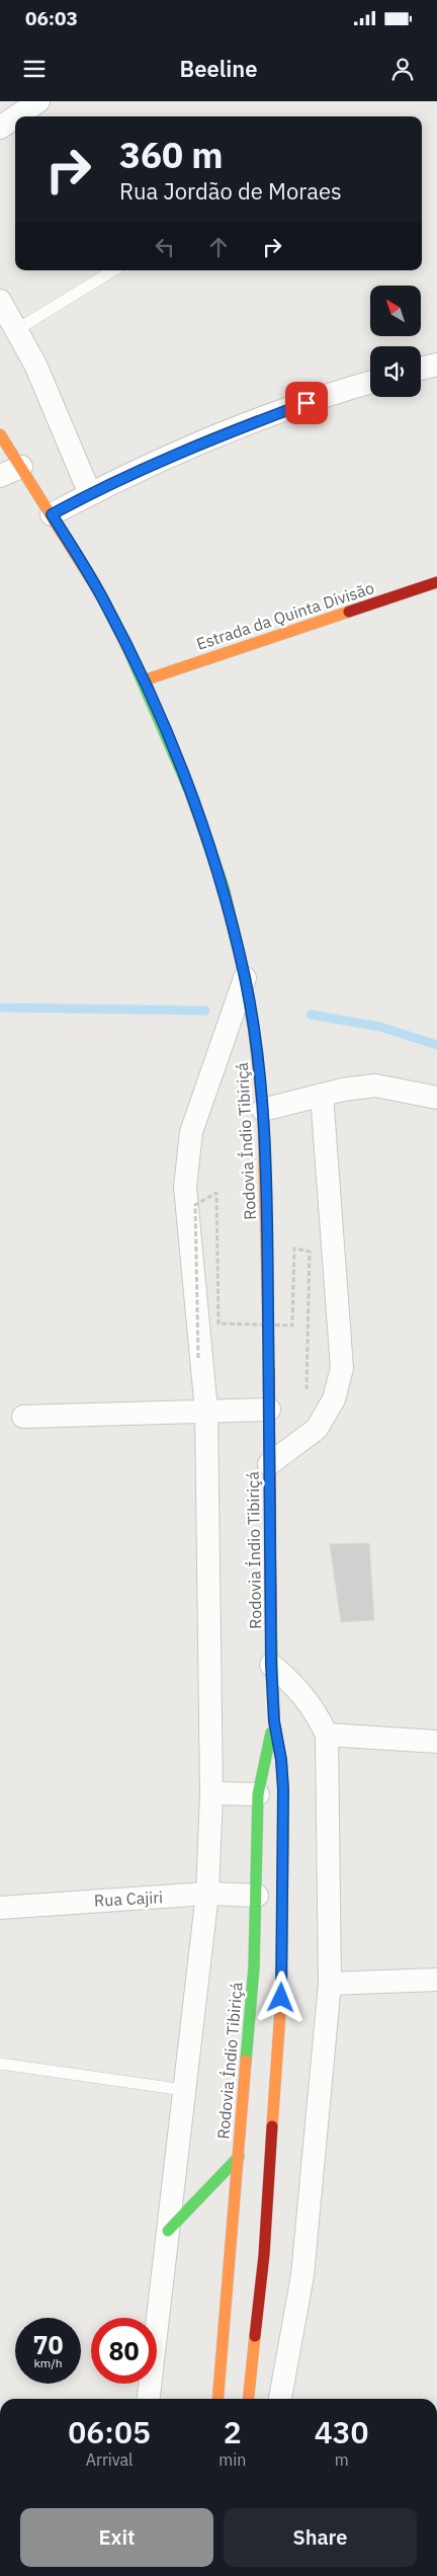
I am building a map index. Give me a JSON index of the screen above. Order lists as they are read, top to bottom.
{
  "streets": {
    "main road": ["Estrada da Quinta Divisão", "Rodovia Índio Tibiriçá"],
    "street": ["Rua Cajiri"]
  },
  "crossings": [
    ["Estrada da Quinta Divisão", "Rodovia Índio Tibiriçá"],
    ["Rodovia Índio Tibiriçá", "Rua Cajiri"]
  ],
  "north": "top left",
  "page": {
    "status": "06:03",
    "header": "Beeline",
    "turn": ["360 m", "Rua Jordão de Moraes"],
    "speed": "70 km/h",
    "limit": "80",
    "eta": [
      "06:05",
      "Arrival",
      "2",
      "min",
      "430",
      "m"
    ],
    "buttons": ["Exit", "Share"]
  }
}
